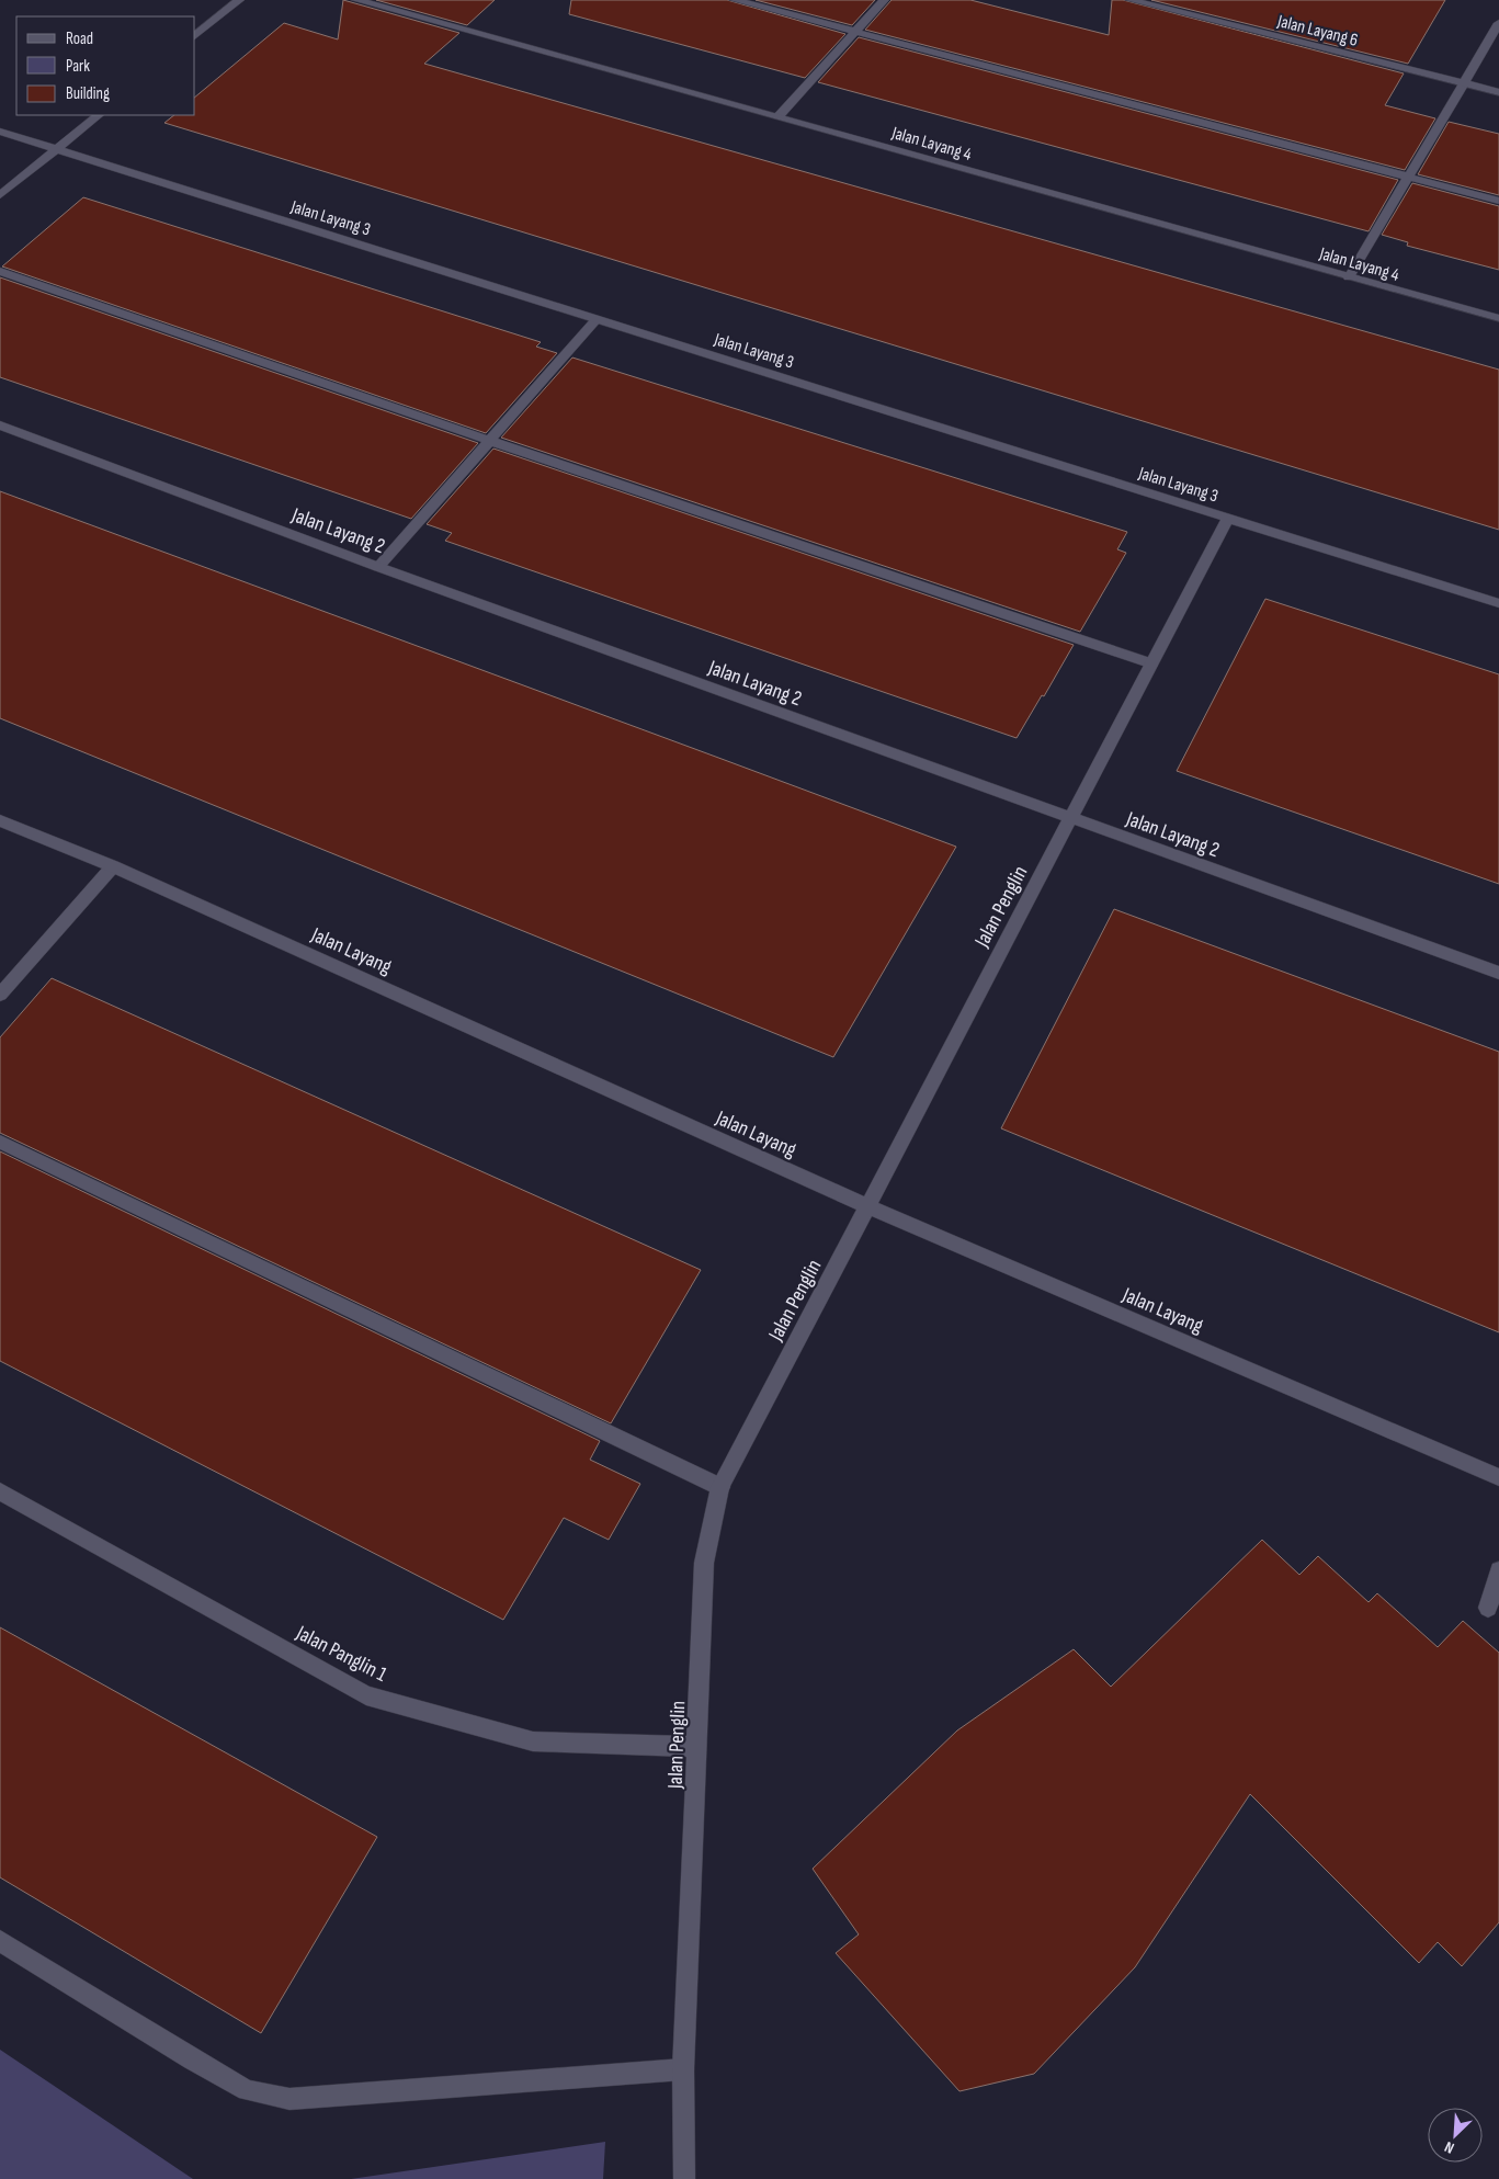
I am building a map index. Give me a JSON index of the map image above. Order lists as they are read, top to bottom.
{
  "streets": {
    "street": [
      "Jalan Layang 6",
      "Jalan Layang 4",
      "Jalan Layang 3",
      "Jalan Layang 2",
      "Jalan Penglin",
      "Jalan Layang",
      "Jalan Panglin 1"
    ]
  },
  "crossings": [
    ["Jalan Layang 3", "Jalan Penglin"],
    ["Jalan Layang 2", "Jalan Penglin"],
    ["Jalan Penglin", "Jalan Layang"],
    ["Jalan Penglin", "Jalan Panglin 1"]
  ],
  "legend": ["Road", "Park", "Building"],
  "north": "bottom left"
}
